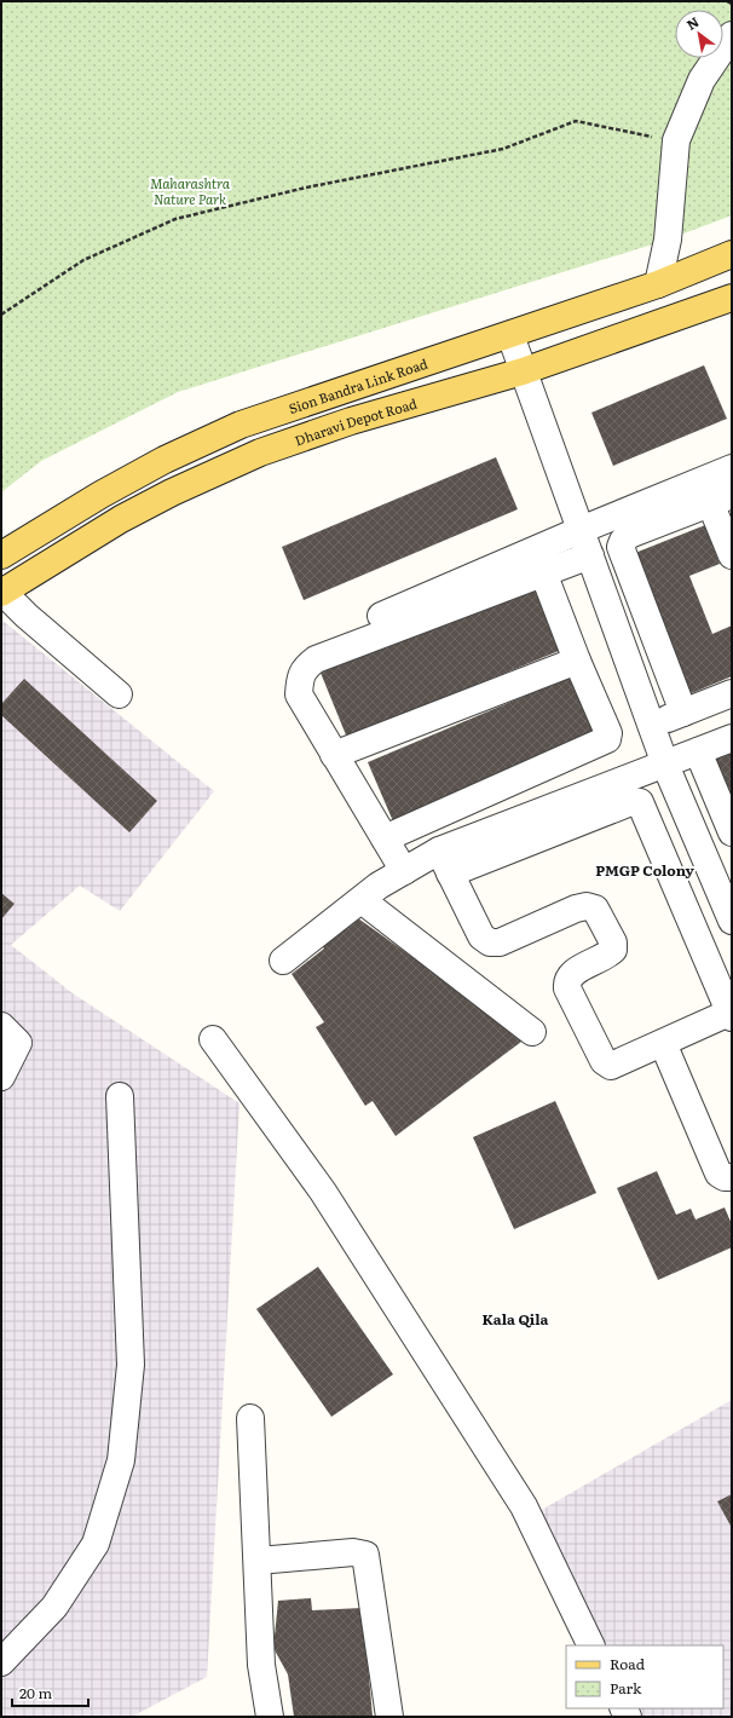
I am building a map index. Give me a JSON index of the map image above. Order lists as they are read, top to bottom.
{
  "streets": {
    "main road": ["Sion Bandra Link Road", "Dharavi Depot Road"]
  },
  "districts": ["PMGP Colony", "Kala Qila"],
  "parks": ["Maharashtra Nature Park"],
  "legend": ["Road", "Park"],
  "scale_bar": "20 m",
  "north": "top left"
}
